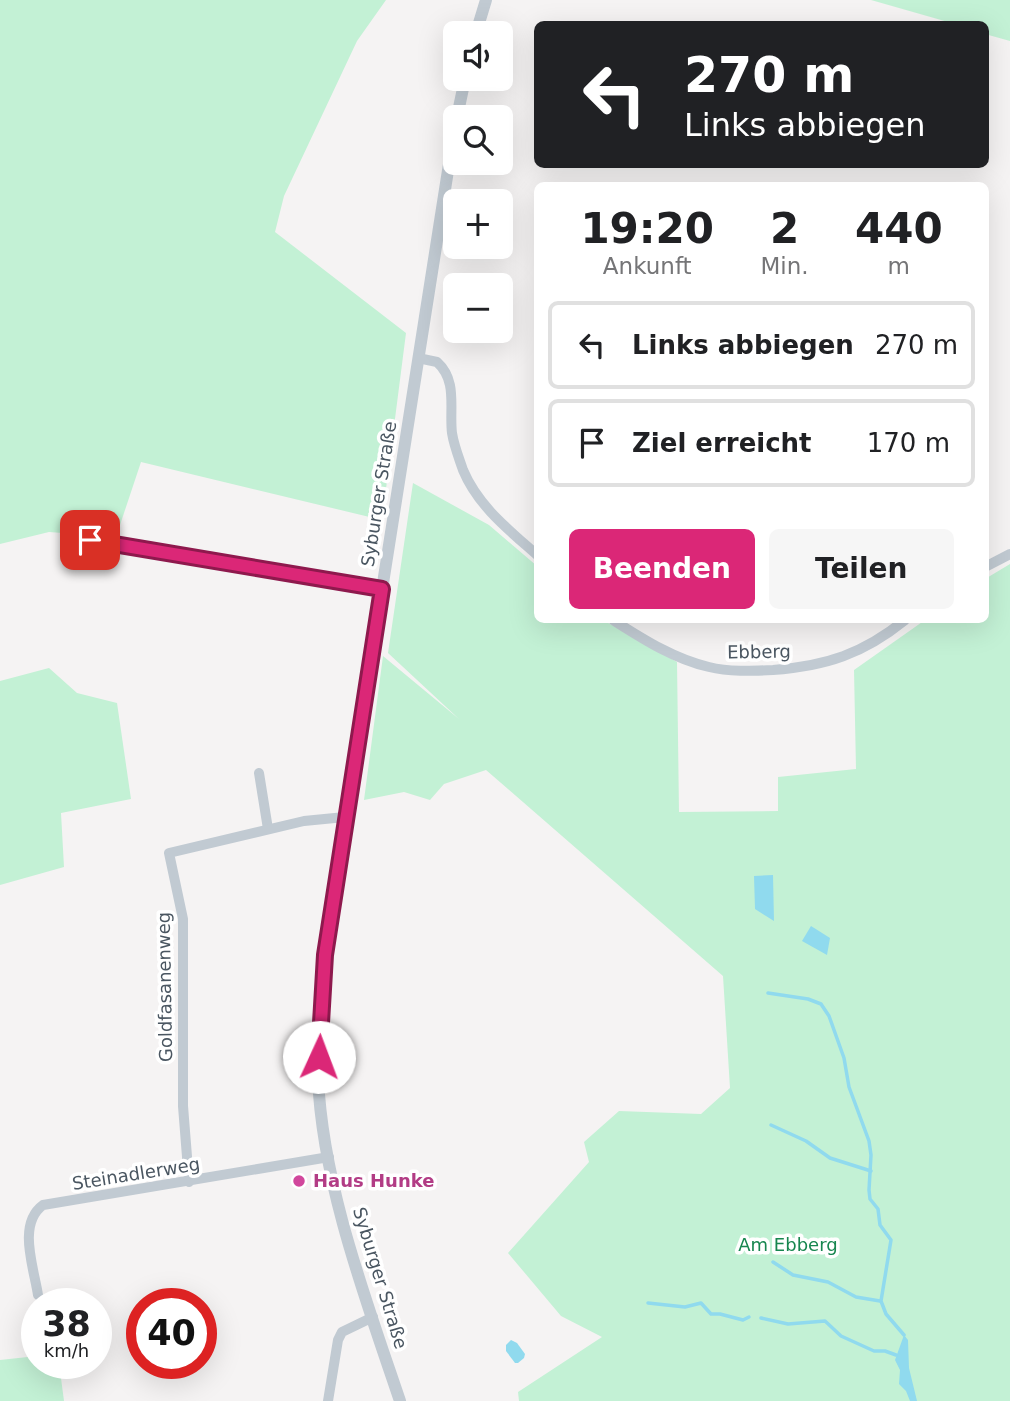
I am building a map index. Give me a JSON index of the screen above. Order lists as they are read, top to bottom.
{
  "streets": {
    "street": [
      "Syburger Straße",
      "Ebberg",
      "Goldfasanenweg",
      "Steinadlerweg"
    ]
  },
  "crossings": [
    ["Syburger Straße", "Goldfasanenweg"],
    ["Syburger Straße", "Steinadlerweg"],
    ["Goldfasanenweg", "Steinadlerweg"]
  ],
  "parks": ["Am Ebberg"],
  "places": ["Haus Hunke"],
  "page": {
    "map_buttons": ["+", "−"],
    "turn": ["270 m", "Links abbiegen"],
    "eta": [
      "19:20",
      "Ankunft",
      "2",
      "Min.",
      "440",
      "m"
    ],
    "list": [
      {
        "name": "Links abbiegen",
        "value": "270 m"
      },
      {
        "name": "Ziel erreicht",
        "value": "170 m"
      }
    ],
    "buttons": ["Beenden", "Teilen"],
    "speed": "38 km/h",
    "limit": "40"
  }
}
